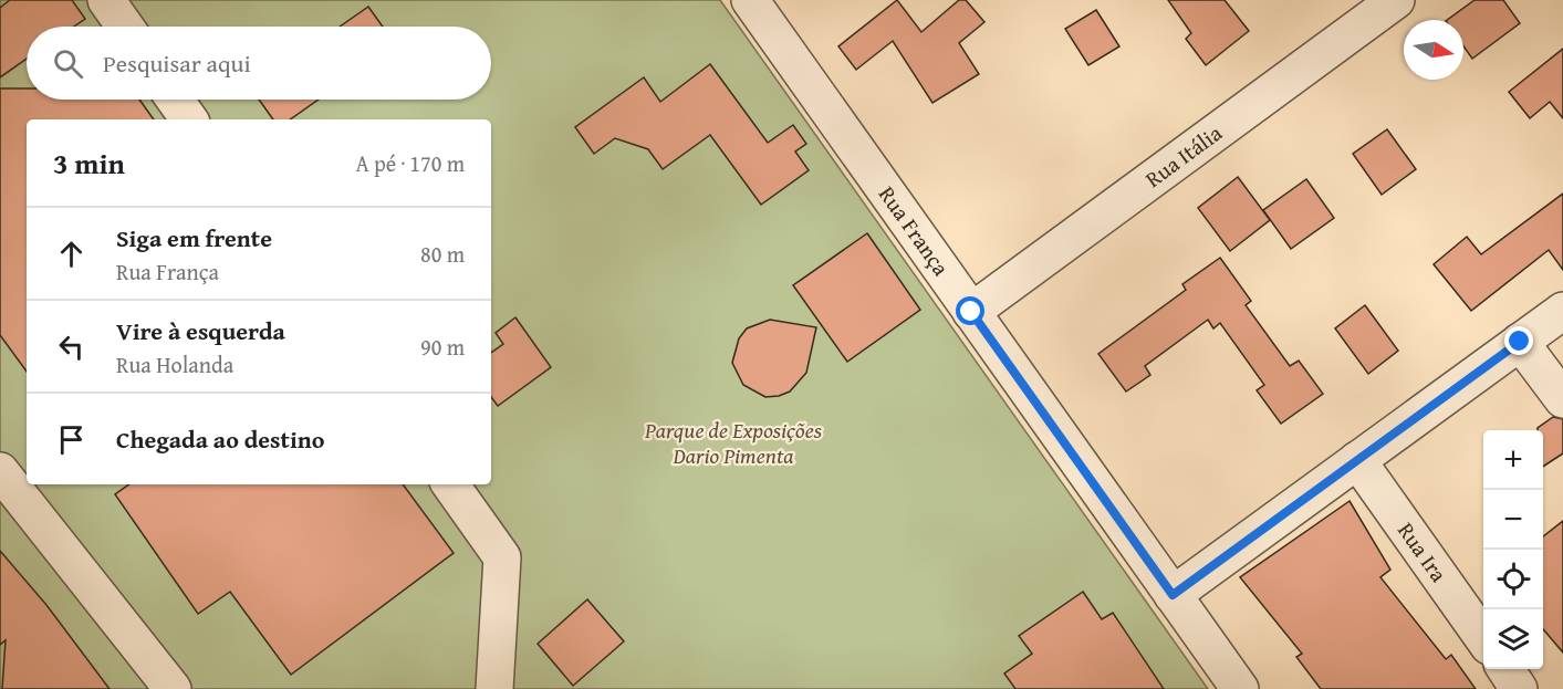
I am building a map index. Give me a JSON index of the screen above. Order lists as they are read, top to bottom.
{
  "streets": {
    "street": ["Rua Itália", "Rua França", "Rua Ira"]
  },
  "crossings": [
    ["Rua Itália", "Rua França"]
  ],
  "parks": ["Parque de Exposições Dario Pimenta"],
  "north": "right",
  "page": {
    "search": "Pesquisar aqui",
    "heading": ["3 min", "A pé · 170 m"],
    "list": [
      ["Siga em frente", "Rua França", "80 m"],
      ["Vire à esquerda", "Rua Holanda", "90 m"],
      "Chegada ao destino"
    ],
    "map_buttons": ["+", "−"]
  }
}
